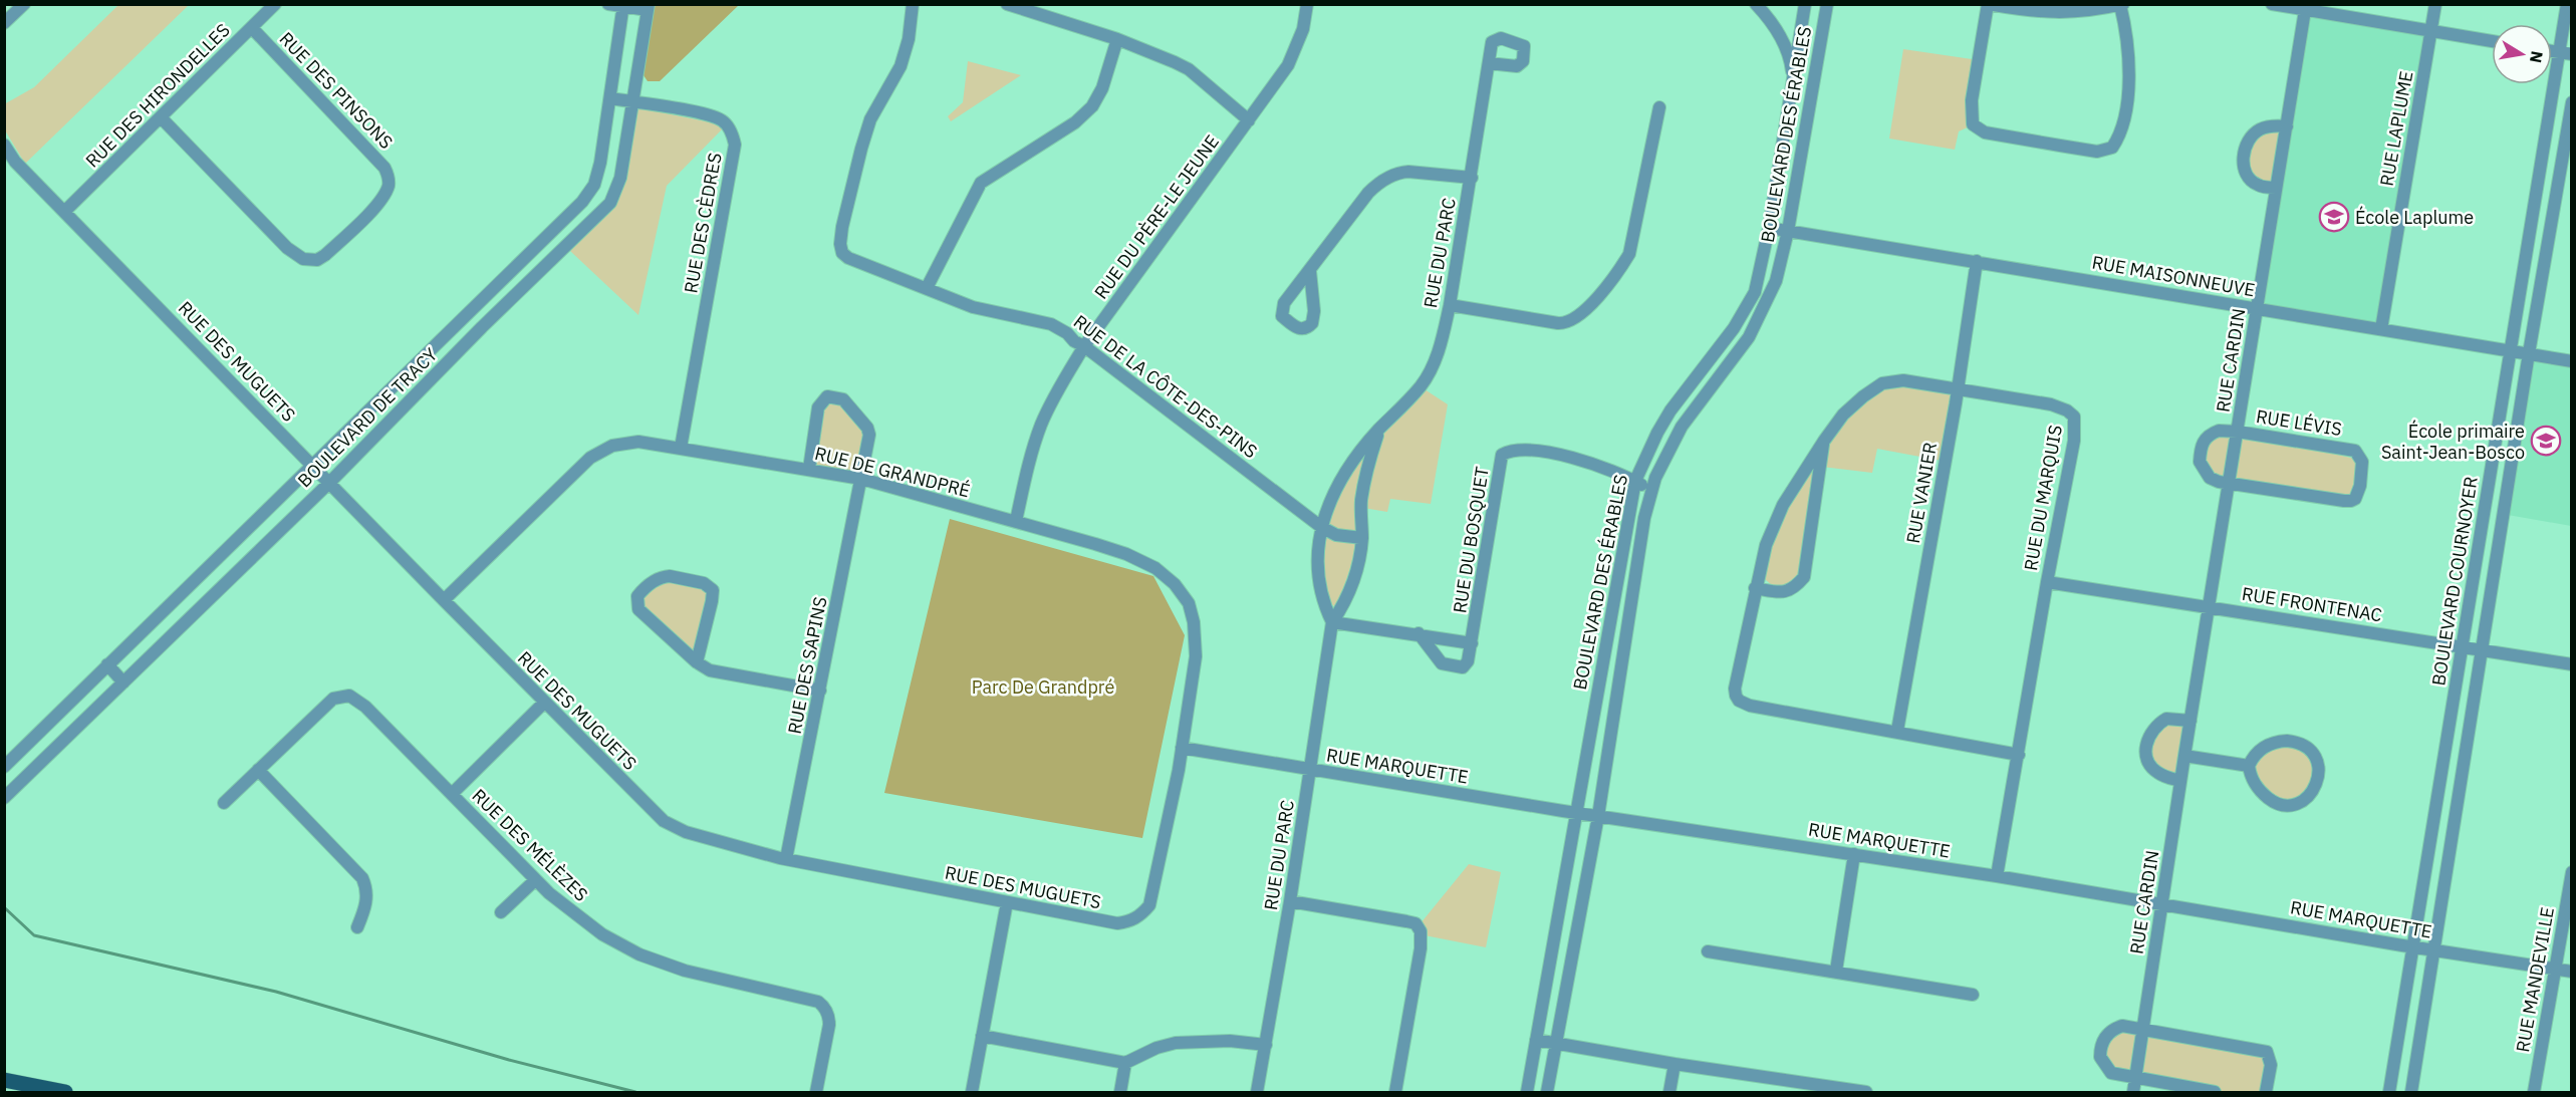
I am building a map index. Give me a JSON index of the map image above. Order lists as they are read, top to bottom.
{
  "streets": {
    "street": [
      "RUE DES PINSONS",
      "RUE DES HIRONDELLES",
      "RUE LAPLUME",
      "BOULEVARD DES ÉRABLES",
      "RUE DU PÈRE-LE JEUNE",
      "RUE DES CÈDRES",
      "RUE DU PARC",
      "RUE MAISONNEUVE",
      "RUE CARDIN",
      "RUE DES MUGUETS",
      "RUE DE LA CÔTE-DES-PINS",
      "BOULEVARD DE TRACY",
      "RUE LÉVIS",
      "RUE DE GRANDPRÉ",
      "RUE VANIER",
      "RUE DU MARQUIS",
      "RUE DU BOSQUET",
      "BOULEVARD COURNOYER",
      "RUE FRONTENAC",
      "RUE DES SAPINS",
      "RUE MARQUETTE",
      "RUE DES MÉLÈZES",
      "RUE MANDEVILLE"
    ]
  },
  "crossings": [
    ["RUE DES PINSONS", "RUE DES HIRONDELLES"],
    ["RUE DES HIRONDELLES", "RUE DES MUGUETS"],
    ["RUE LAPLUME", "RUE MAISONNEUVE"],
    ["BOULEVARD DES ÉRABLES", "RUE MAISONNEUVE"],
    ["BOULEVARD DES ÉRABLES", "RUE DU BOSQUET"],
    ["BOULEVARD DES ÉRABLES", "RUE MARQUETTE"],
    ["RUE DU PÈRE-LE JEUNE", "RUE DE LA CÔTE-DES-PINS"],
    ["RUE DU PÈRE-LE JEUNE", "RUE DE GRANDPRÉ"],
    ["RUE DES CÈDRES", "BOULEVARD DE TRACY"],
    ["RUE DES CÈDRES", "RUE DE GRANDPRÉ"],
    ["RUE DU PARC", "RUE DE LA CÔTE-DES-PINS"],
    ["RUE DU PARC", "RUE MARQUETTE"],
    ["RUE MAISONNEUVE", "RUE CARDIN"],
    ["RUE MAISONNEUVE", "RUE VANIER"],
    ["RUE MAISONNEUVE", "BOULEVARD COURNOYER"],
    ["RUE CARDIN", "RUE LÉVIS"],
    ["RUE CARDIN", "RUE FRONTENAC"],
    ["RUE CARDIN", "RUE MARQUETTE"],
    ["RUE DES MUGUETS", "BOULEVARD DE TRACY"],
    ["RUE DES MUGUETS", "RUE DE GRANDPRÉ"],
    ["RUE DES MUGUETS", "RUE DES SAPINS"],
    ["RUE DES MUGUETS", "RUE MARQUETTE"],
    ["RUE DE GRANDPRÉ", "RUE DES SAPINS"],
    ["RUE DE GRANDPRÉ", "RUE MARQUETTE"],
    ["RUE VANIER", "RUE DU MARQUIS"],
    ["RUE DU MARQUIS", "RUE FRONTENAC"],
    ["RUE DU MARQUIS", "RUE MARQUETTE"],
    ["BOULEVARD COURNOYER", "RUE FRONTENAC"],
    ["BOULEVARD COURNOYER", "RUE MARQUETTE"],
    ["RUE MARQUETTE", "RUE MANDEVILLE"]
  ],
  "parks": ["Parc De Grandpré"],
  "places": {
    "school or university": ["École Laplume", "École primaire Saint-Jean-Bosco"]
  },
  "north": "right"
}
